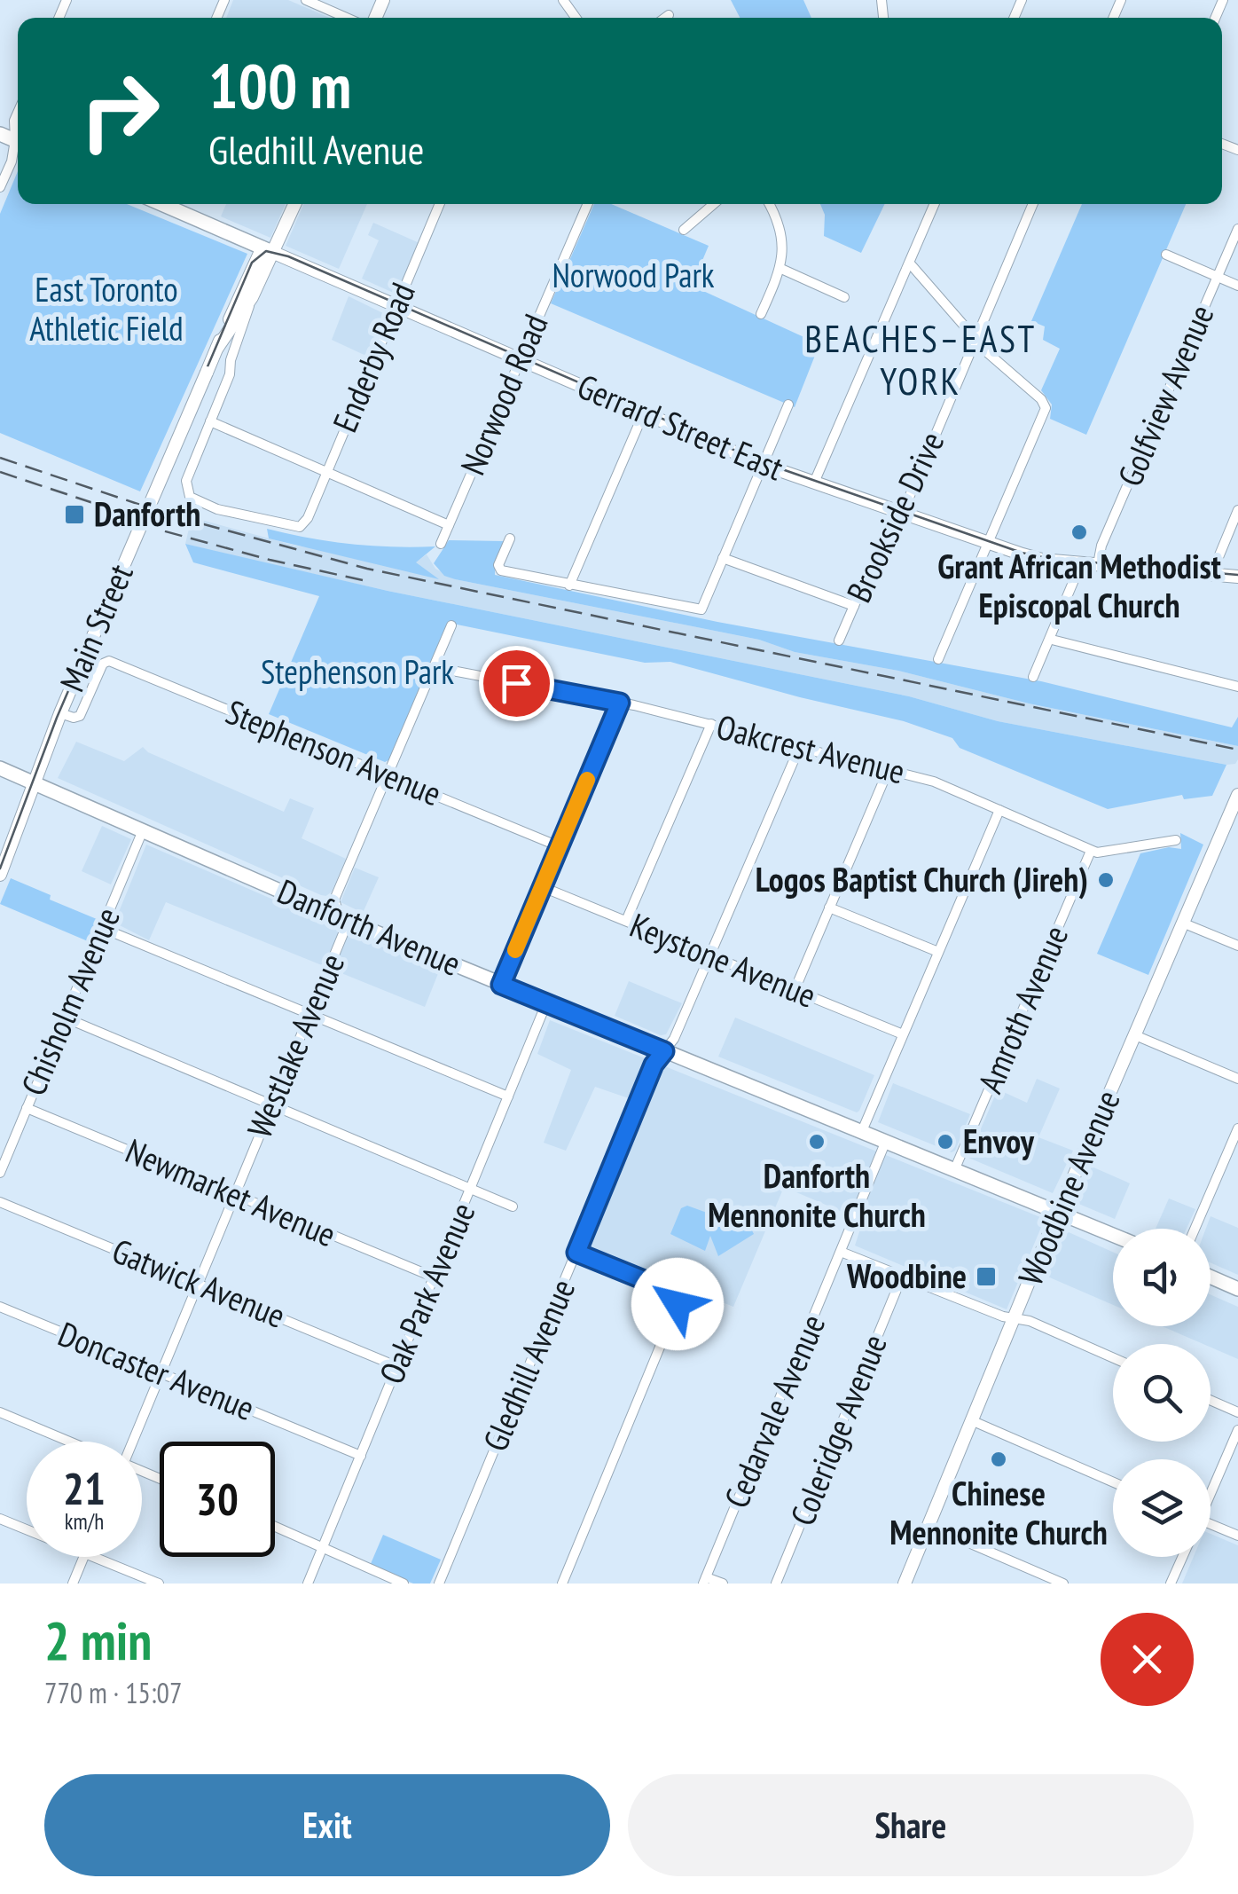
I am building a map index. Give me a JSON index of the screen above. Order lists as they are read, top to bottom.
{
  "streets": {
    "main road": [
      "Gerrard Street East",
      "Main Street",
      "Danforth Avenue",
      "Woodbine Avenue"
    ],
    "street": [
      "Enderby Road",
      "Norwood Road",
      "Golfview Avenue",
      "Brookside Drive",
      "Oakcrest Avenue",
      "Stephenson Avenue",
      "Keystone Avenue",
      "Chisholm Avenue",
      "Amroth Avenue",
      "Westlake Avenue",
      "Newmarket Avenue",
      "Gatwick Avenue",
      "Oak Park Avenue",
      "Gledhill Avenue",
      "Doncaster Avenue",
      "Cedarvale Avenue",
      "Coleridge Avenue"
    ]
  },
  "crossings": [
    ["Enderby Road", "Gerrard Street East"],
    ["Enderby Road", "Main Street"],
    ["Norwood Road", "Gerrard Street East"],
    ["Golfview Avenue", "Gerrard Street East"],
    ["Gerrard Street East", "Brookside Drive"],
    ["Gerrard Street East", "Main Street"],
    ["Main Street", "Stephenson Avenue"],
    ["Main Street", "Danforth Avenue"],
    ["Oakcrest Avenue", "Amroth Avenue"],
    ["Oakcrest Avenue", "Westlake Avenue"],
    ["Oakcrest Avenue", "Gledhill Avenue"],
    ["Stephenson Avenue", "Westlake Avenue"],
    ["Danforth Avenue", "Chisholm Avenue"],
    ["Danforth Avenue", "Amroth Avenue"],
    ["Danforth Avenue", "Westlake Avenue"],
    ["Danforth Avenue", "Woodbine Avenue"],
    ["Danforth Avenue", "Oak Park Avenue"],
    ["Danforth Avenue", "Gledhill Avenue"],
    ["Danforth Avenue", "Cedarvale Avenue"],
    ["Keystone Avenue", "Gledhill Avenue"],
    ["Chisholm Avenue", "Newmarket Avenue"],
    ["Westlake Avenue", "Newmarket Avenue"],
    ["Westlake Avenue", "Gatwick Avenue"],
    ["Westlake Avenue", "Doncaster Avenue"],
    ["Newmarket Avenue", "Oak Park Avenue"],
    ["Gatwick Avenue", "Oak Park Avenue"],
    ["Oak Park Avenue", "Doncaster Avenue"]
  ],
  "districts": ["BEACHES–EAST YORK"],
  "parks": ["Norwood Park", "East Toronto Athletic Field", "Stephenson Park"],
  "places": {
    "transit": ["Danforth", "Woodbine"],
    "other": [
      "Grant African Methodist Episcopal Church",
      "Logos Baptist Church (Jireh)",
      "Danforth Mennonite Church",
      "Envoy",
      "Chinese Mennonite Church"
    ]
  },
  "page": {
    "turn": ["100 m", "Gledhill Avenue"],
    "speed": "21 km/h",
    "limit": "30",
    "heading": ["2 min", "770 m · 15:07"],
    "buttons": ["Exit", "Share"]
  }
}
